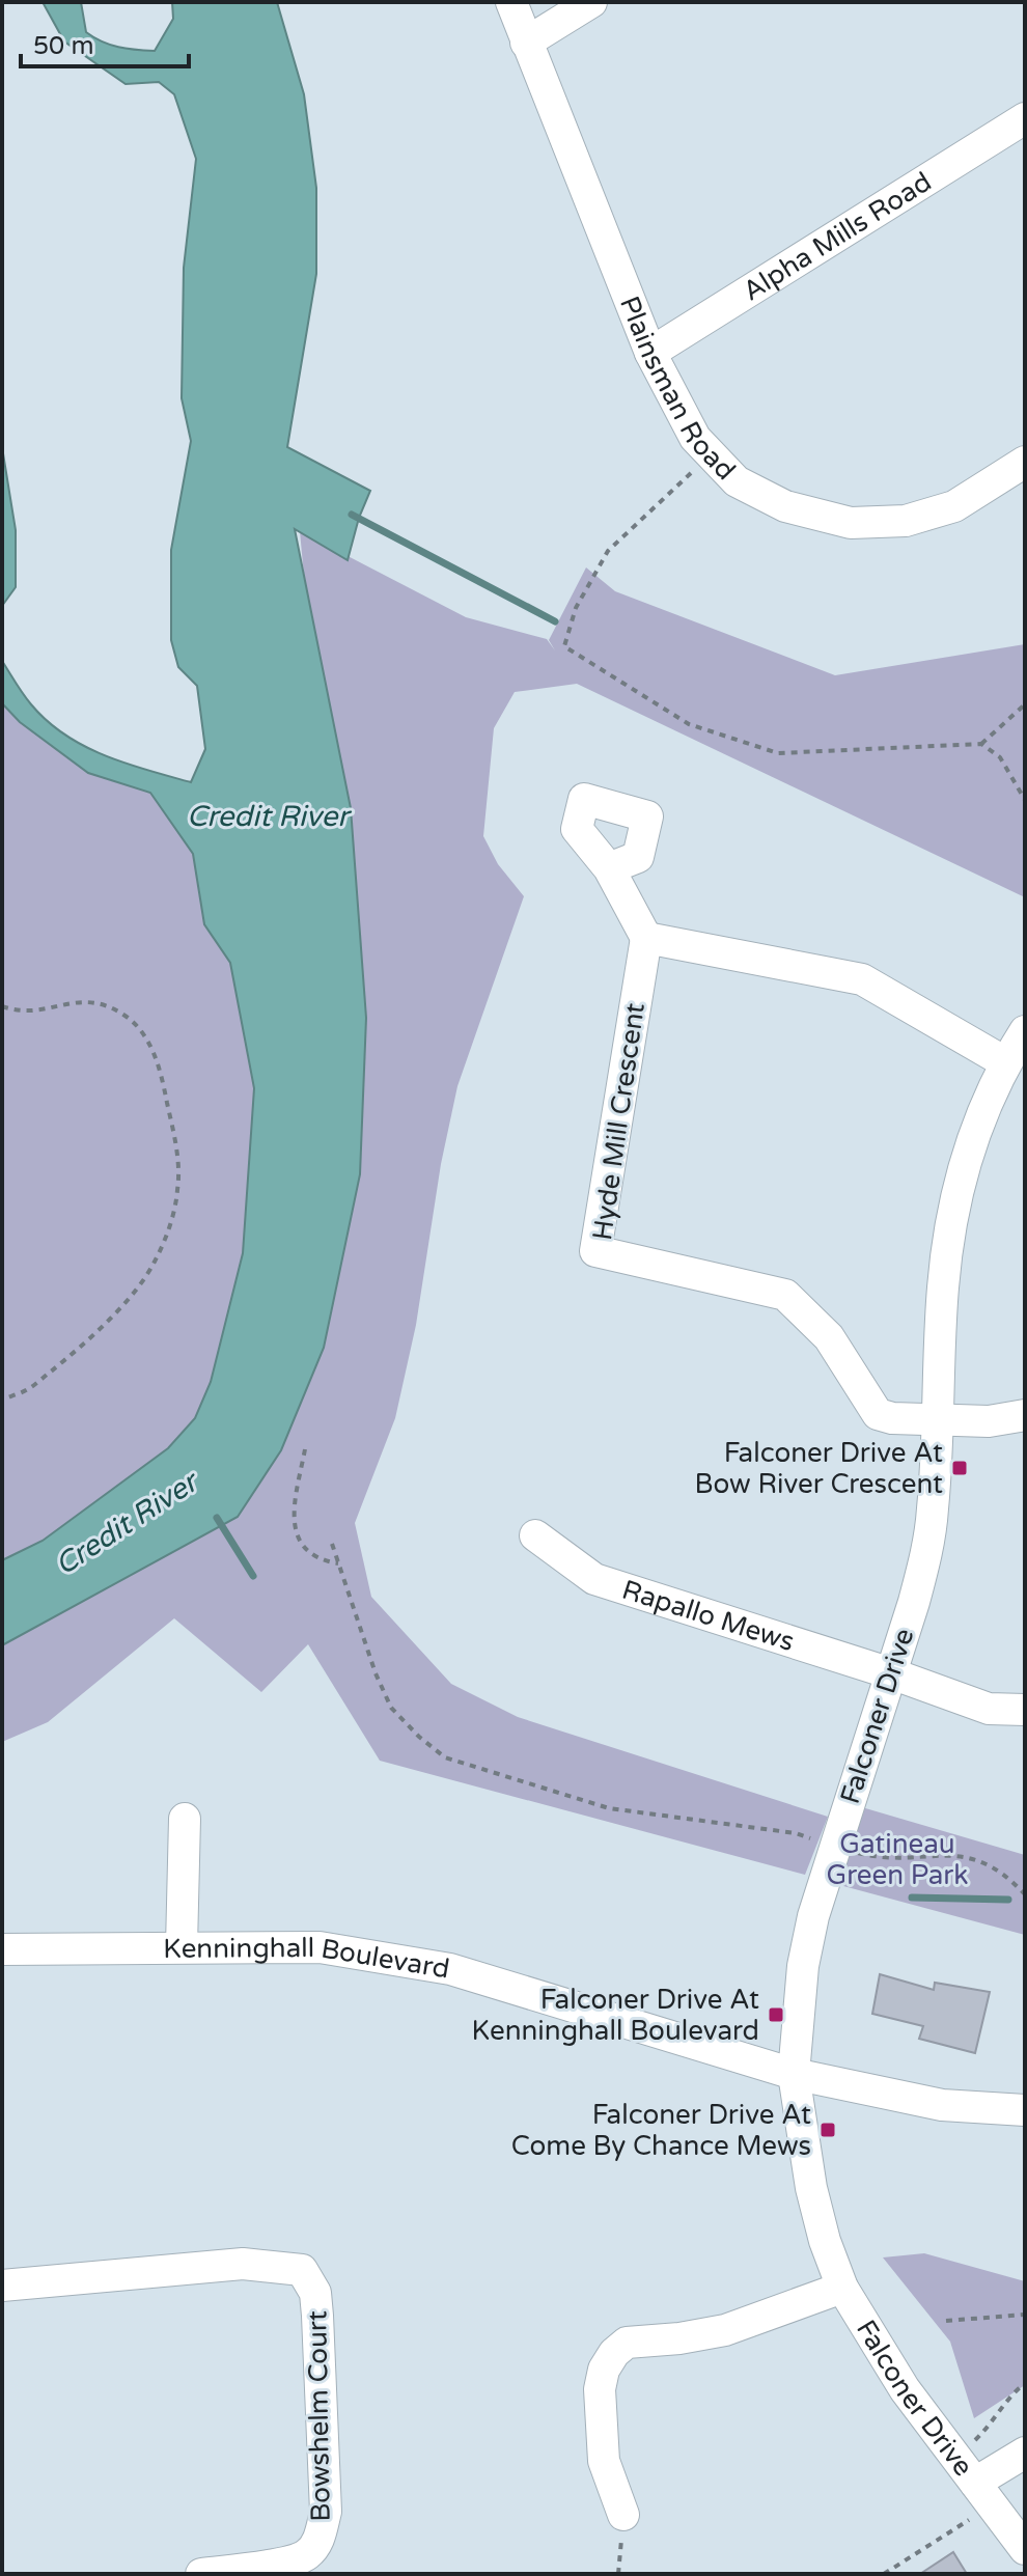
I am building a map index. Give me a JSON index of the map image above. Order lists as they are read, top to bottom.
{
  "streets": {
    "street": [
      "Alpha Mills Road",
      "Plainsman Road",
      "Hyde Mill Crescent",
      "Rapallo Mews",
      "Falconer Drive",
      "Kenninghall Boulevard",
      "Bowshelm Court"
    ]
  },
  "crossings": [
    ["Alpha Mills Road", "Plainsman Road"],
    ["Hyde Mill Crescent", "Falconer Drive"],
    ["Rapallo Mews", "Falconer Drive"],
    ["Falconer Drive", "Kenninghall Boulevard"]
  ],
  "water": ["Credit River"],
  "parks": ["Gatineau Green Park"],
  "places": {
    "transit": ["Falconer Drive At Bow River Crescent", "Falconer Drive At Kenninghall Boulevard", "Falconer Drive At Come By Chance Mews"]
  },
  "scale_bar": "50 m"
}
